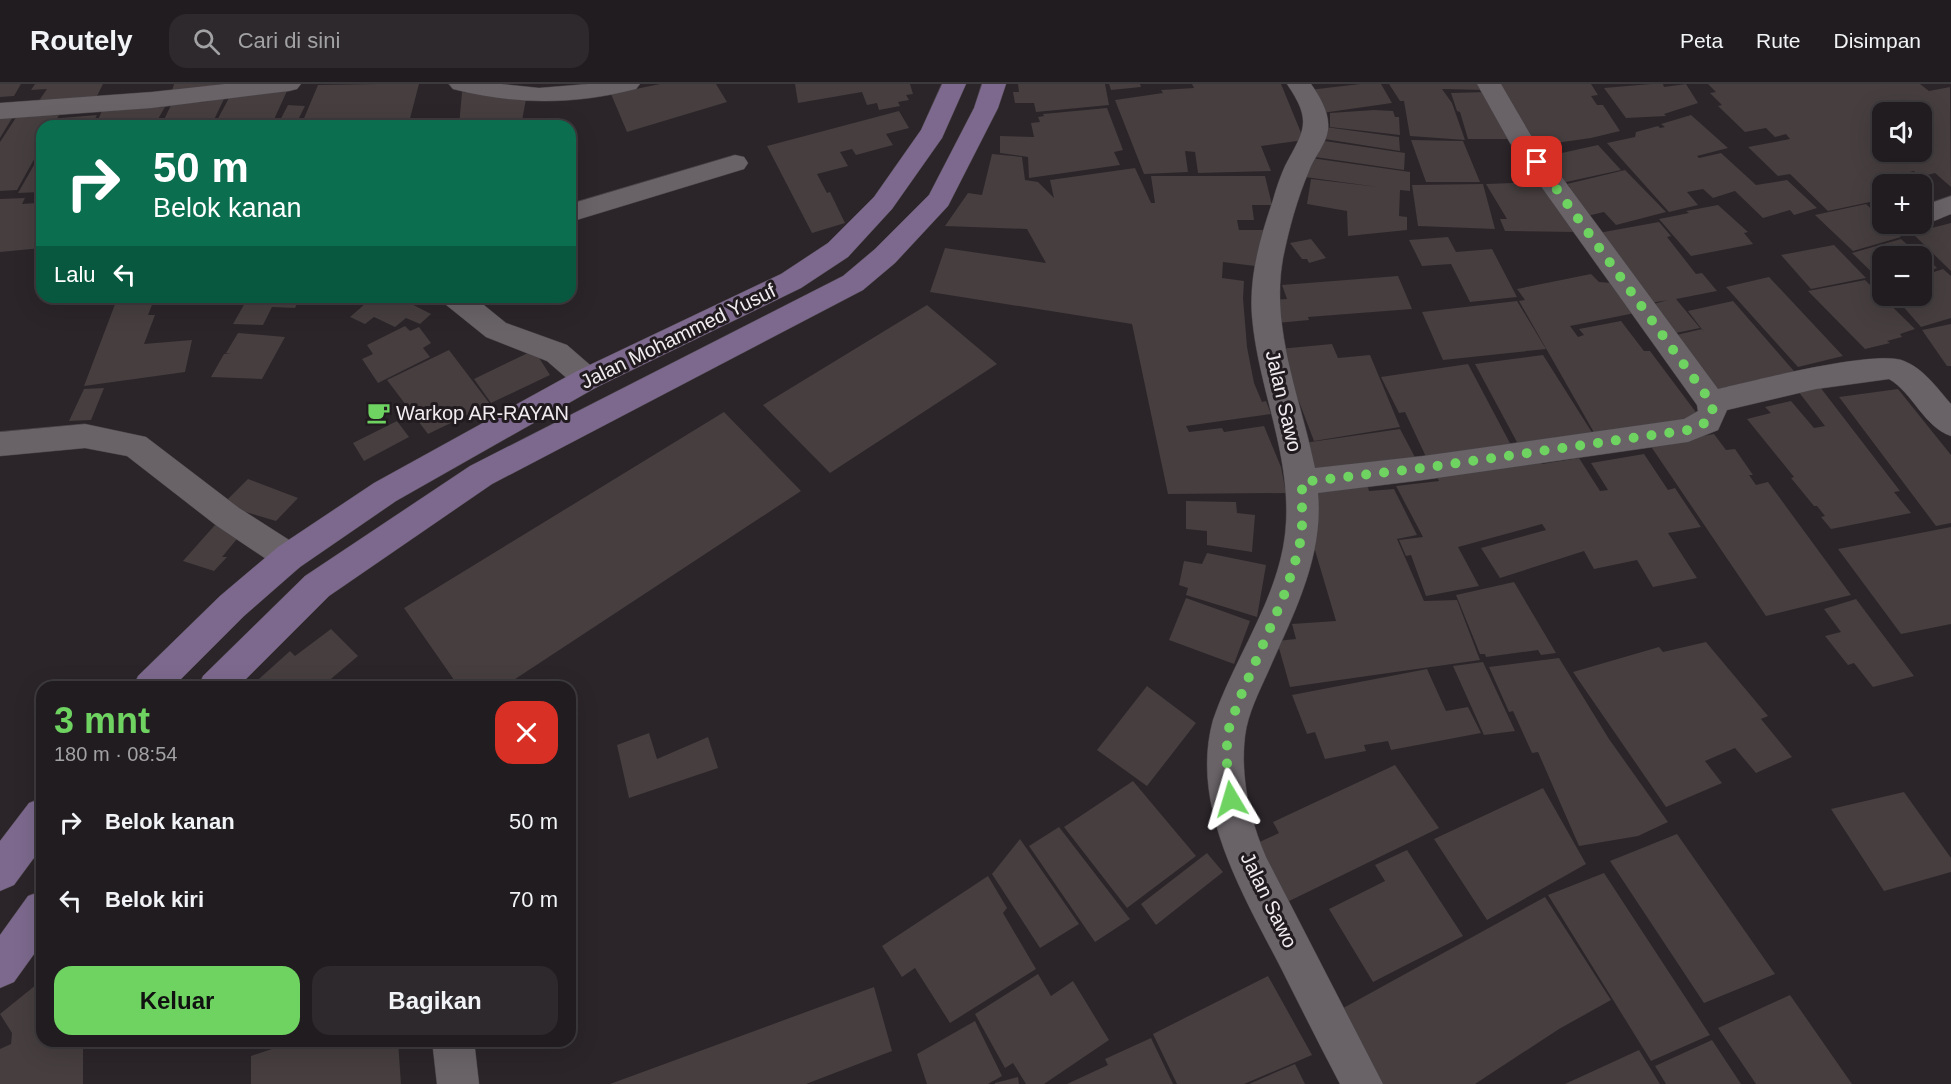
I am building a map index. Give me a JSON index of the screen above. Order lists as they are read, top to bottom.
{
  "streets": {
    "main road": ["Jalan Mohammed Yusuf"],
    "street": ["Jalan Sawo"]
  },
  "places": {
    "cafe": ["Warkop AR-RAYAN"]
  },
  "page": {
    "header": "Routely",
    "search": "Cari di sini",
    "nav": ["Peta", "Rute", "Disimpan"],
    "map_buttons": ["+", "−"],
    "turn": ["50 m", "Belok kanan"],
    "then": "Lalu",
    "heading": ["3 mnt", "180 m · 08:54"],
    "list": [
      {
        "name": "Belok kanan",
        "value": "50 m"
      },
      {
        "name": "Belok kiri",
        "value": "70 m"
      }
    ],
    "buttons": ["Keluar", "Bagikan"]
  }
}
